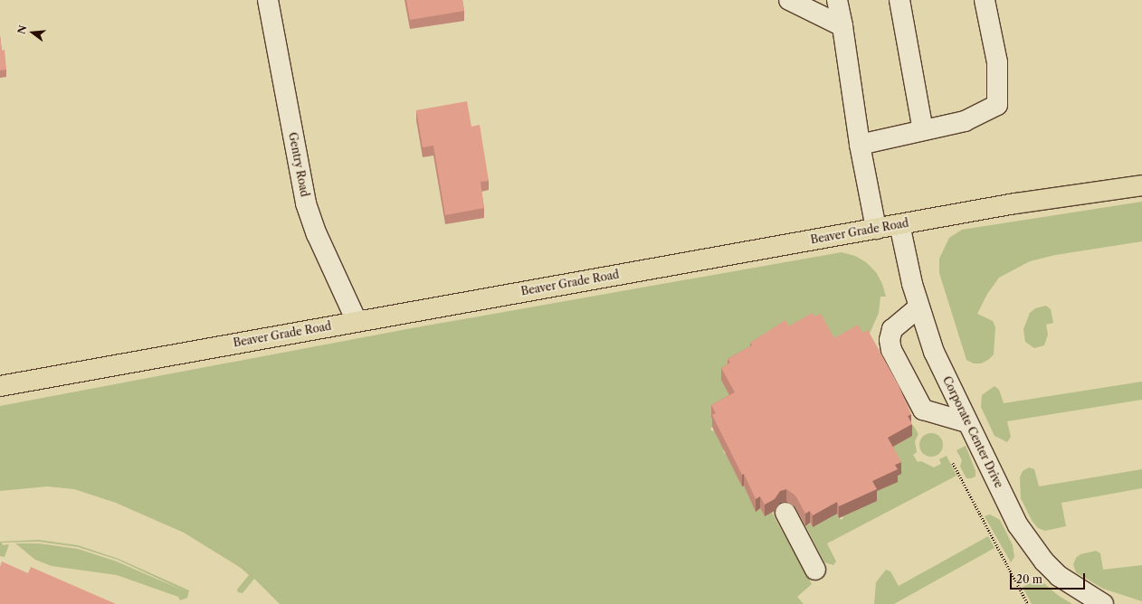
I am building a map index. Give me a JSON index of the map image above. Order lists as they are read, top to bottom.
{
  "streets": {
    "main road": ["Beaver Grade Road"],
    "street": ["Gentry Road", "Corporate Center Drive"]
  },
  "crossings": [
    ["Gentry Road", "Beaver Grade Road"],
    ["Beaver Grade Road", "Corporate Center Drive"]
  ],
  "scale_bar": "20 m",
  "north": "left"
}
